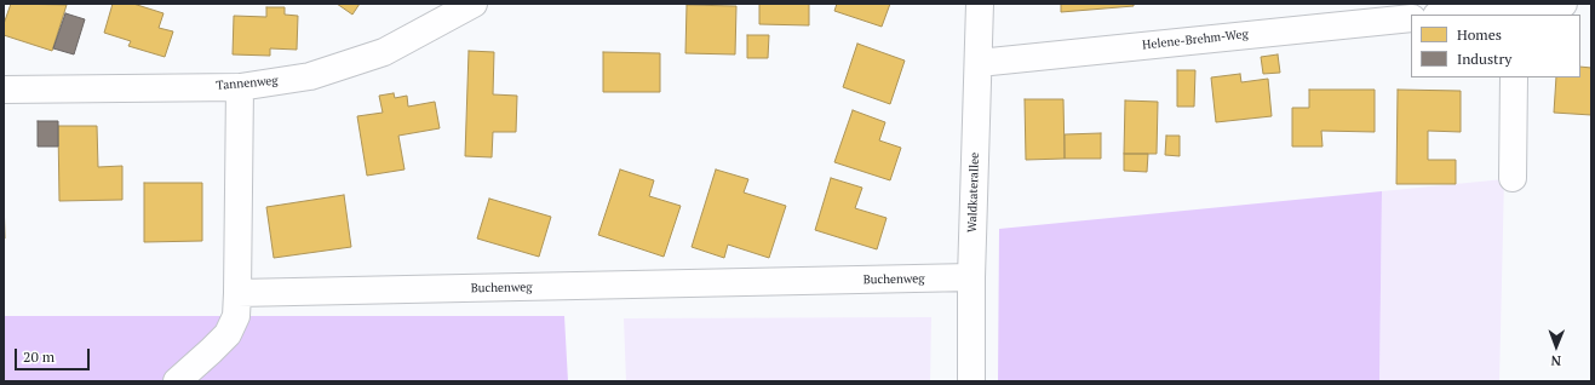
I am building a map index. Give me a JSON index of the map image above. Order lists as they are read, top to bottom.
{
  "streets": {
    "street": [
      "Helene-Brehm-Weg",
      "Tannenweg",
      "Waldkaterallee",
      "Buchenweg"
    ]
  },
  "crossings": [
    ["Helene-Brehm-Weg", "Waldkaterallee"],
    ["Waldkaterallee", "Buchenweg"]
  ],
  "legend": ["Homes", "Industry"],
  "scale_bar": "20 m",
  "north": "bottom"
}
